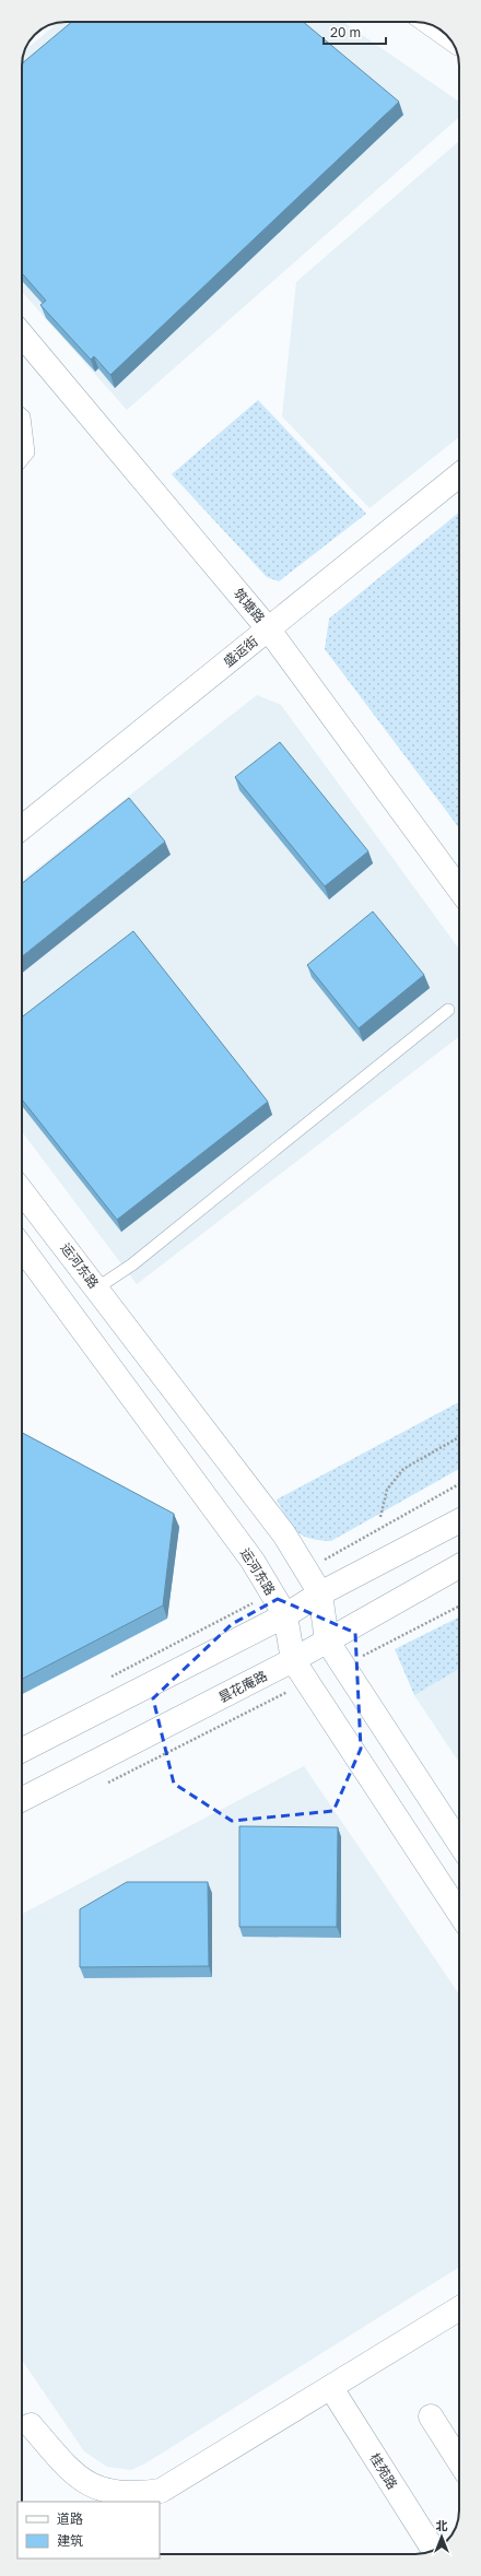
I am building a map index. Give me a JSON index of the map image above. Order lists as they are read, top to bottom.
{
  "streets": {
    "main road": [
      "筑塘路",
      "盛运街",
      "运河东路",
      "昙花庵路",
      "桂苑路"
    ]
  },
  "crossings": [
    ["筑塘路", "盛运街"],
    ["运河东路", "昙花庵路"]
  ],
  "legend": ["道路", "建筑"],
  "scale_bar": "20 m",
  "north": "top"
}
